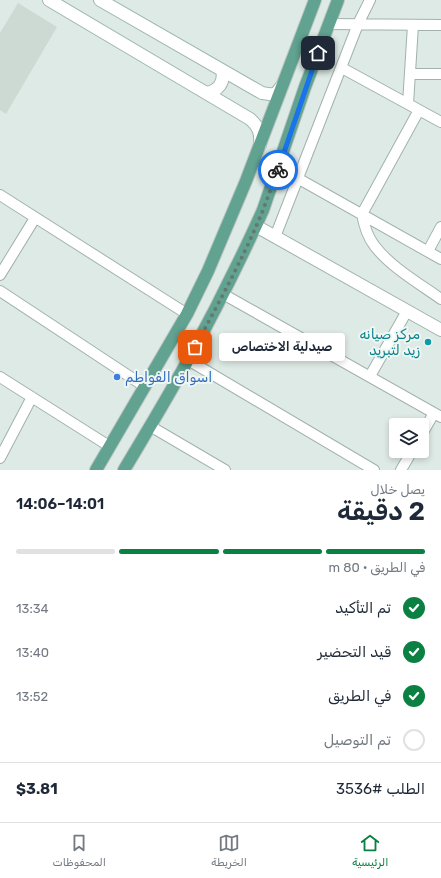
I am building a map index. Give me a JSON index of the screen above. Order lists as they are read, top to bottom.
{
  "places": ["مركز صيانه زيد لتبريد", "صيدلية الاختصاص", "اسواق الفواطم"],
  "page": {
    "bubble": "صيدلية الاختصاص",
    "heading": ["2 دقيقة", "يصل خلال", "14:01–14:06"],
    "panel": ["الطلب #3536", "$3.81"],
    "bar": "في الطريق · 80 m",
    "list": [
      ["تم التأكيد", "13:34"],
      ["قيد التحضير", "13:40"],
      ["في الطريق", "13:52"],
      "تم التوصيل"
    ],
    "tabs": ["الرئيسية", "الخريطة", "المحفوظات"]
  }
}
